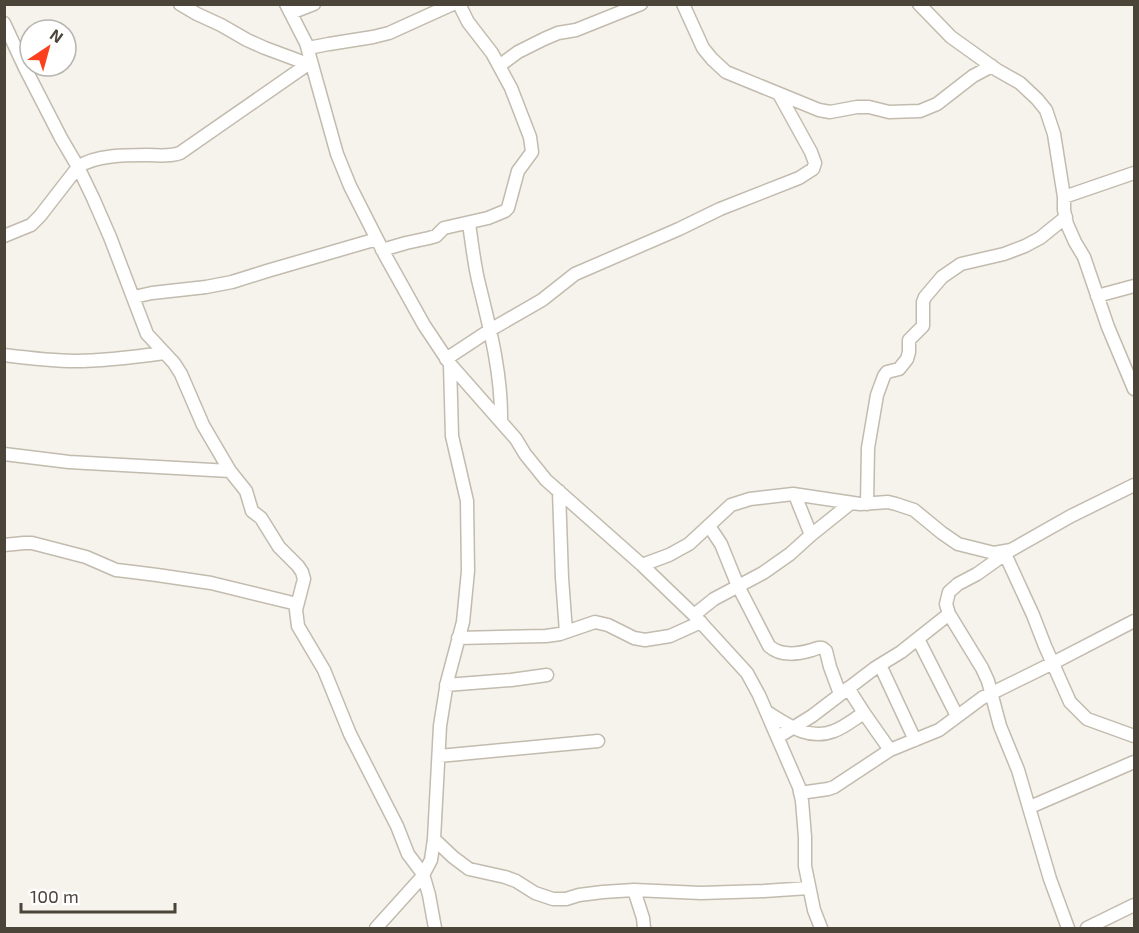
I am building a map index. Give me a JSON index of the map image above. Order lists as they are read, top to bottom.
{
  "scale_bar": "100 m",
  "north": "top right"
}
